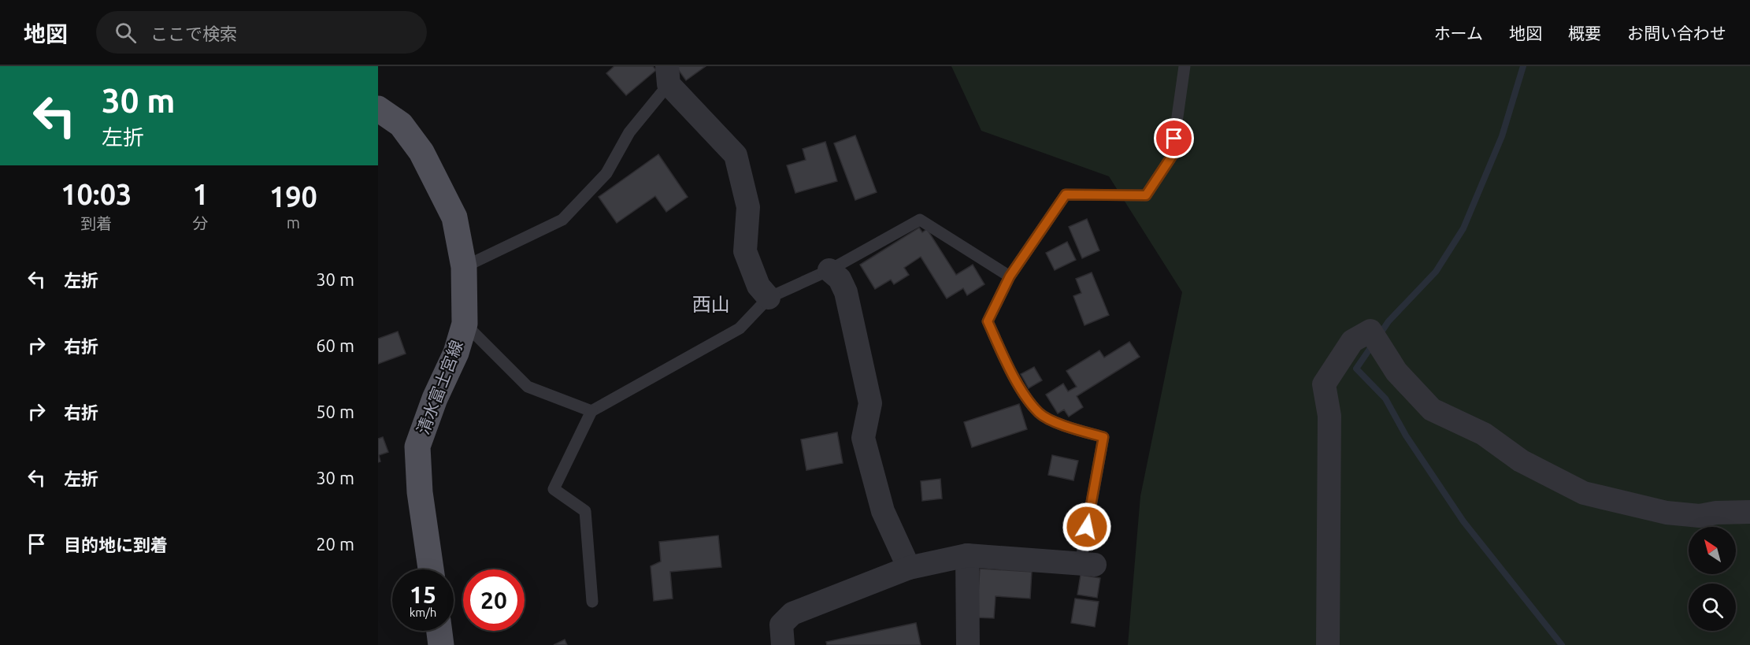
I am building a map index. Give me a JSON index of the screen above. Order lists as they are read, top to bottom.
{
  "streets": {
    "main road": ["清水富士宮線"]
  },
  "districts": ["西山"],
  "north": "top left",
  "page": {
    "header": "地図",
    "search": "ここで検索",
    "nav": [
      "ホーム",
      "地図",
      "概要",
      "お問い合わせ"
    ],
    "turn": ["30 m", "左折"],
    "eta": [
      "10:03",
      "到着",
      "1",
      "分",
      "190",
      "m"
    ],
    "list": [
      {
        "name": "左折",
        "value": "30 m"
      },
      {
        "name": "右折",
        "value": "60 m"
      },
      {
        "name": "右折",
        "value": "50 m"
      },
      {
        "name": "左折",
        "value": "30 m"
      },
      {
        "name": "目的地に到着",
        "value": "20 m"
      }
    ],
    "speed": "15 km/h",
    "limit": "20"
  }
}
